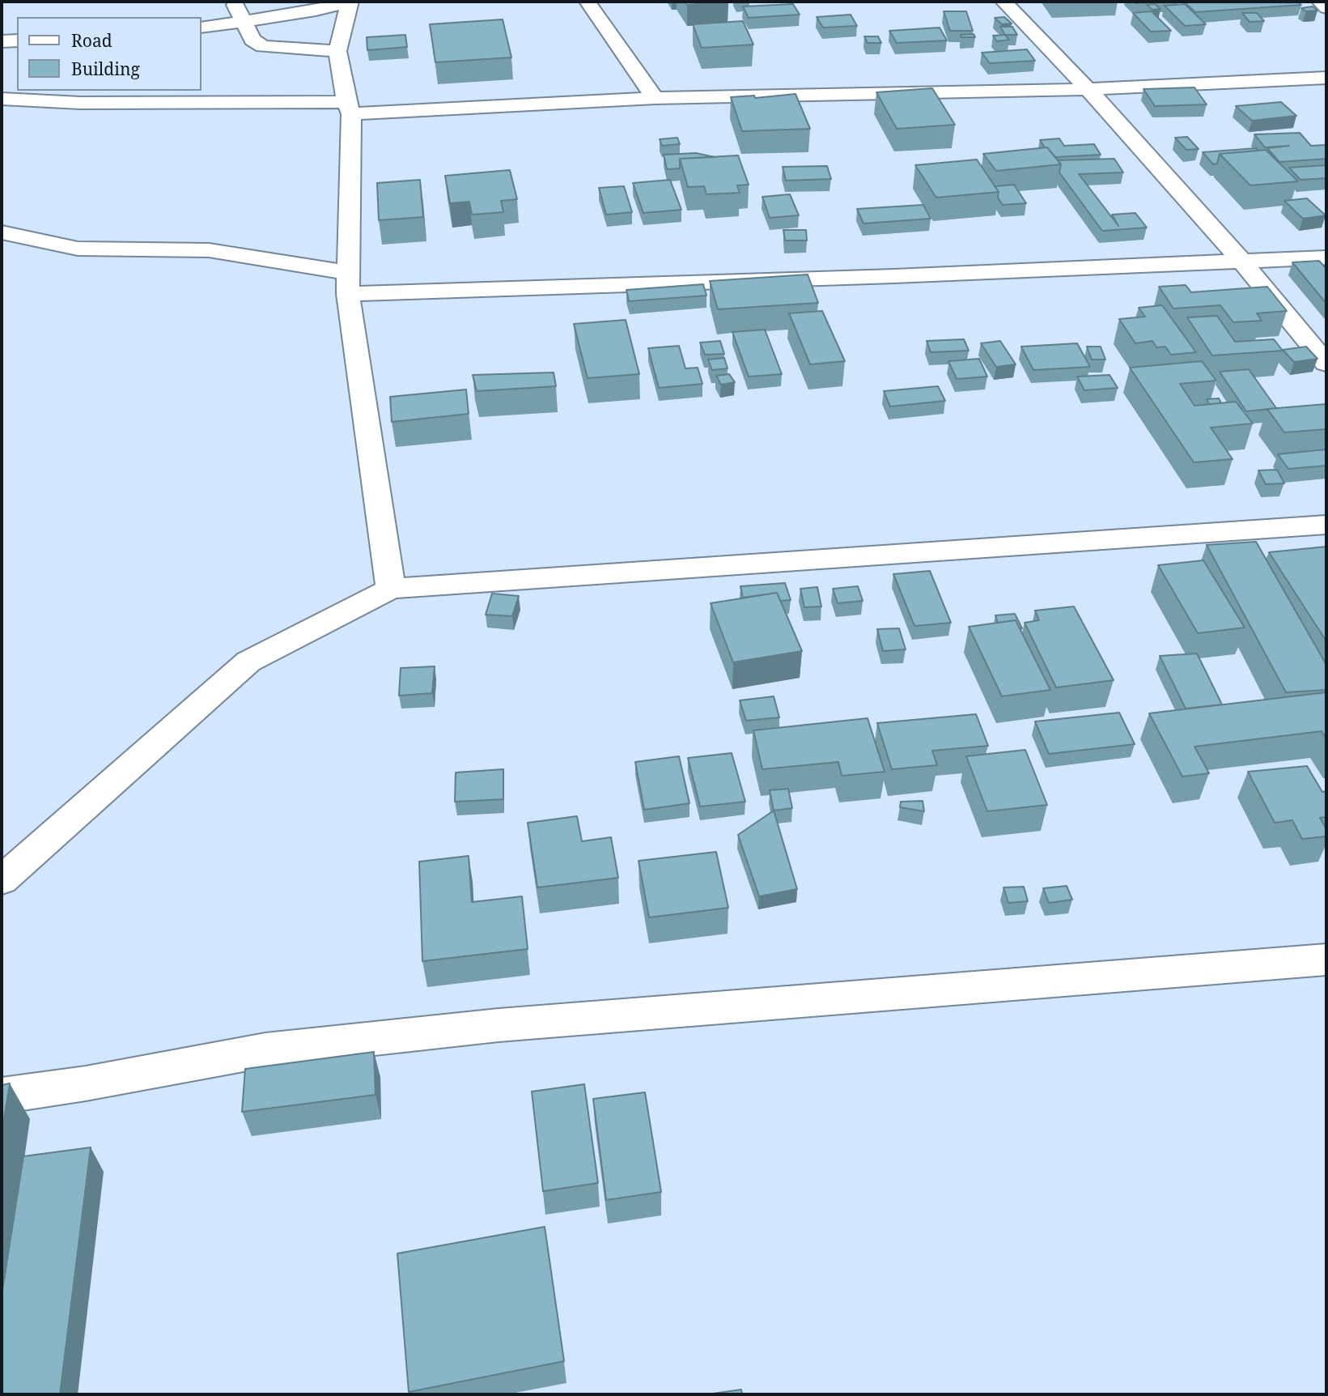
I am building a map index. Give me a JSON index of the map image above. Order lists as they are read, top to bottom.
{
  "legend": ["Road", "Building"]
}
